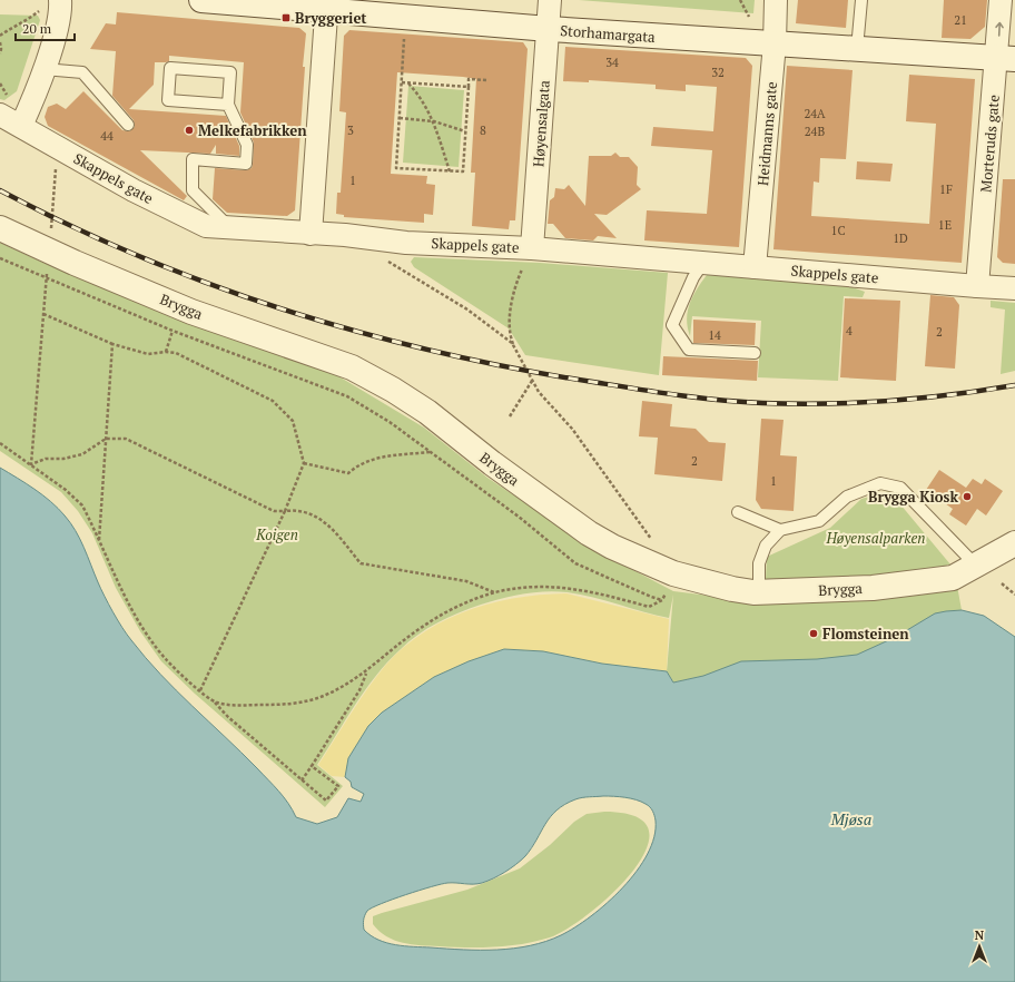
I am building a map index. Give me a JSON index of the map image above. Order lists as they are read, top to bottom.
{
  "streets": {
    "street": [
      "Storhamargata",
      "Høyensalgata",
      "Heidmanns gate",
      "Morteruds gate",
      "Skappels gate",
      "Brygga"
    ]
  },
  "crossings": [
    ["Storhamargata", "Høyensalgata"],
    ["Storhamargata", "Heidmanns gate"],
    ["Storhamargata", "Morteruds gate"],
    ["Høyensalgata", "Skappels gate"],
    ["Heidmanns gate", "Skappels gate"],
    ["Morteruds gate", "Skappels gate"]
  ],
  "water": ["Mjøsa"],
  "parks": ["Koigen", "Høyensalparken"],
  "places": {
    "transit": ["Bryggeriet"],
    "other": ["Melkefabrikken", "Brygga Kiosk", "Flomsteinen"]
  },
  "house_numbers": [
    "21",
    "34",
    "32",
    "24A",
    "3",
    "8",
    "24B",
    "44",
    "1",
    "1F",
    "1E",
    "1C",
    "1D",
    "4",
    "2",
    "14",
    "2",
    "1"
  ],
  "scale_bar": "20 m",
  "north": "top"
}
